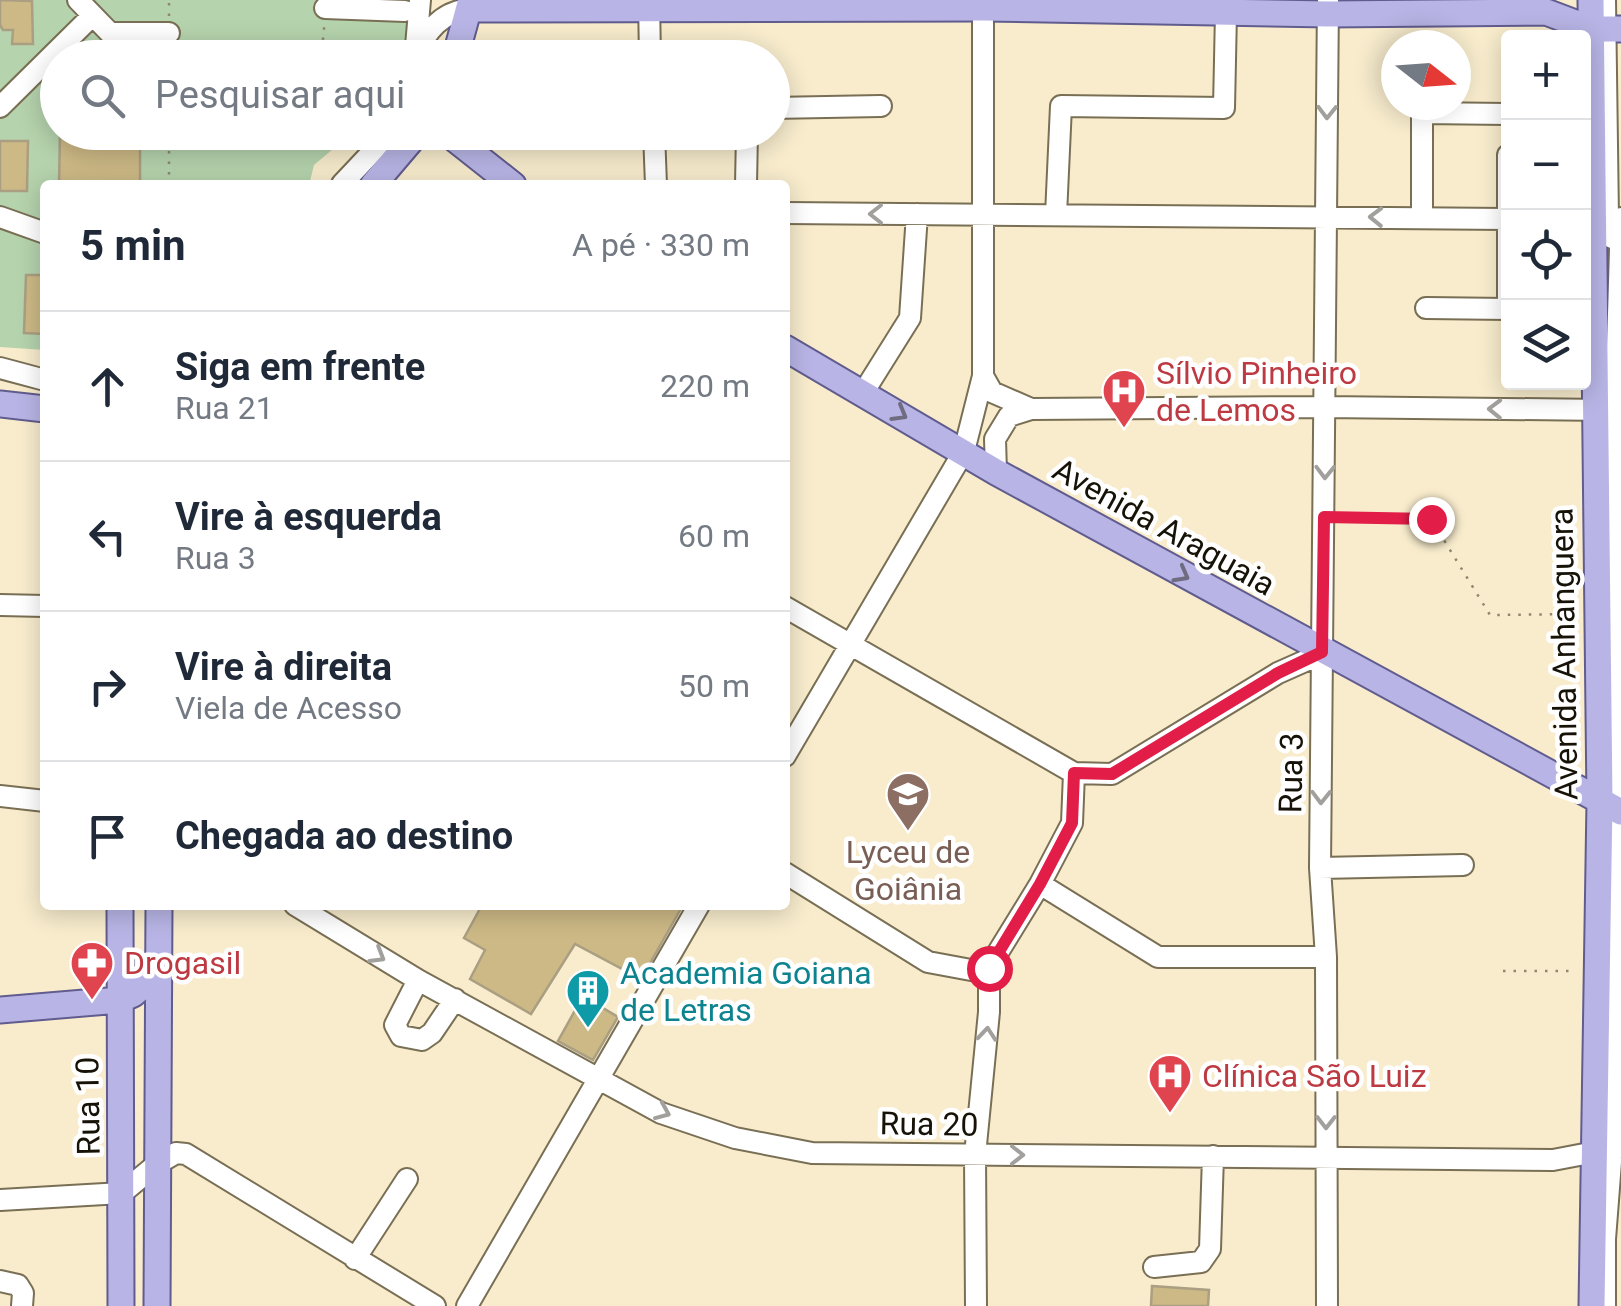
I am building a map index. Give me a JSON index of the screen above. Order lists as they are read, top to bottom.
{
  "streets": {
    "main road": ["Avenida Araguaia", "Avenida Anhanguera", "Rua 10"],
    "street": ["Rua 3", "Rua 20"]
  },
  "crossings": [
    ["Avenida Araguaia", "Avenida Anhanguera"],
    ["Avenida Araguaia", "Rua 3"],
    ["Avenida Anhanguera", "Rua 20"],
    ["Rua 3", "Rua 20"]
  ],
  "one_way": ["Avenida Araguaia", "Rua 3", "Rua 20"],
  "places": {
    "hospital": ["Sílvio Pinheiro de Lemos", "Clínica São Luiz"],
    "school or university": ["Lyceu de Goiânia"],
    "pharmacy": ["Drogasil"],
    "building": ["Academia Goiana de Letras"]
  },
  "north": "right",
  "page": {
    "map_buttons": ["+", "−"],
    "search": "Pesquisar aqui",
    "heading": ["5 min", "A pé · 330 m"],
    "list": [
      ["Siga em frente", "Rua 21", "220 m"],
      ["Vire à esquerda", "Rua 3", "60 m"],
      ["Vire à direita", "Viela de Acesso", "50 m"],
      "Chegada ao destino"
    ]
  }
}
